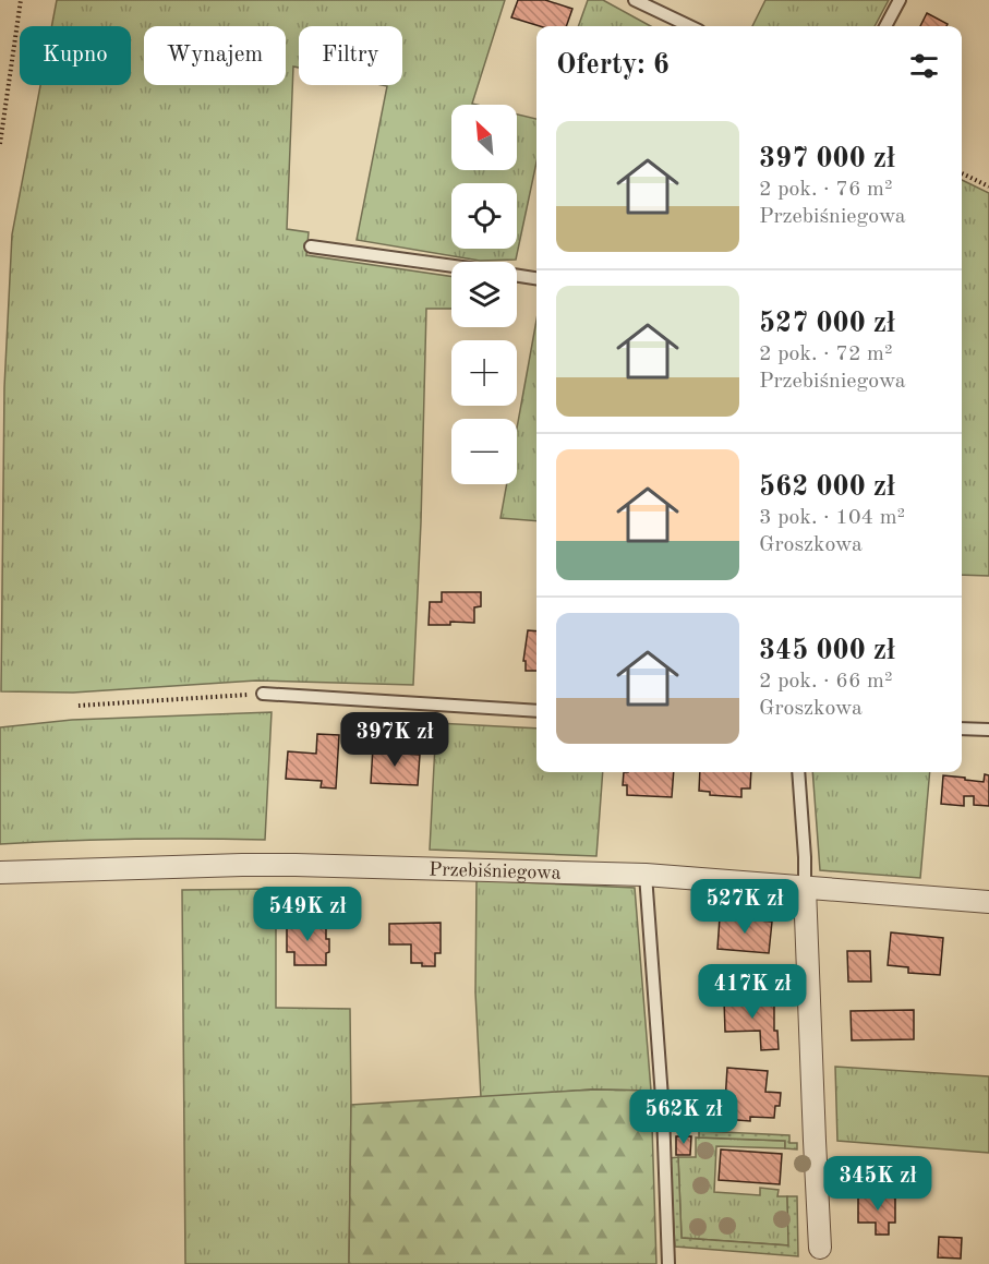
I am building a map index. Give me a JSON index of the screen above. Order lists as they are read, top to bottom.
{
  "streets": {
    "street": ["Przebiśniegowa"]
  },
  "north": "top left",
  "page": {
    "chip": ["Kupno", "Wynajem", "Filtry"],
    "heading": "Oferty: 6",
    "map_buttons": ["+", "−"],
    "list": [
      {
        "name": "397 000 zł",
        "note": "2 pok. · 76 m² · Przebiśniegowa"
      },
      {
        "name": "527 000 zł",
        "note": "2 pok. · 72 m² · Przebiśniegowa"
      },
      {
        "name": "562 000 zł",
        "note": "3 pok. · 104 m² · Groszkowa"
      },
      {
        "name": "345 000 zł",
        "note": "2 pok. · 66 m² · Groszkowa"
      }
    ],
    "price": [
      "397K zł",
      "527K zł",
      "549K zł",
      "417K zł",
      "562K zł",
      "345K zł"
    ]
  }
}
